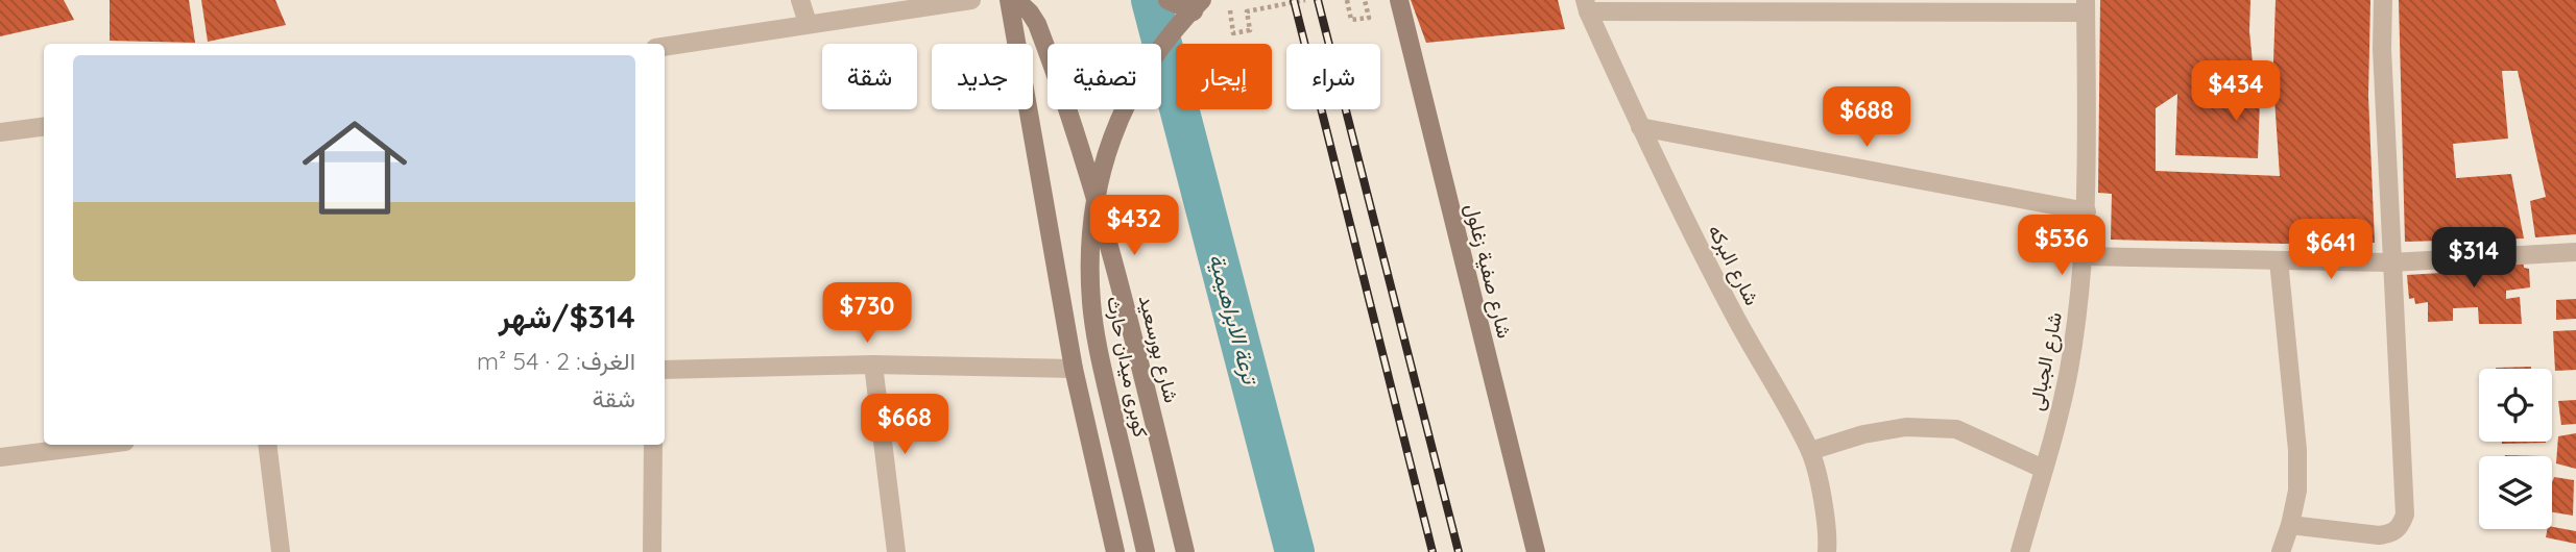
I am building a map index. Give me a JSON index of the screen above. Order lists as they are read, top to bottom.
{
  "streets": {
    "main road": ["شارع صفية زغلول", "شارع بورسعيد", "كوبرى ميدان حارث"],
    "street": ["شارع البركه", "شارع الجبالى"]
  },
  "water": ["ترعة الابراهيمية"],
  "page": {
    "chip": [
      "شراء",
      "إيجار",
      "تصفية",
      "جديد",
      "شقة"
    ],
    "list": [
      {
        "name": "$314/شهر",
        "note": "الغرف: 2 · 54 m² · شقة"
      }
    ],
    "price": [
      "$434",
      "$688",
      "$432",
      "$536",
      "$641",
      "$314",
      "$730",
      "$668"
    ]
  }
}
